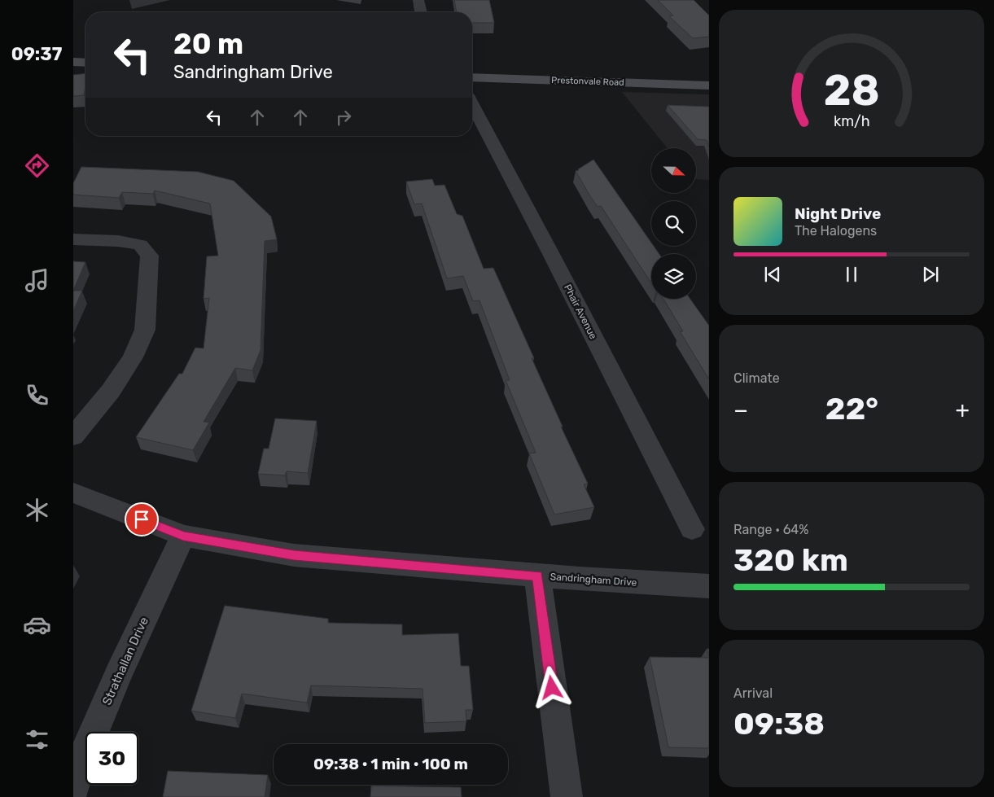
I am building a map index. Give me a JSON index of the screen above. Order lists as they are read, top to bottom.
{
  "streets": {
    "street": [
      "Prestonvale Road",
      "Phair Avenue",
      "Sandringham Drive",
      "Strathallan Drive"
    ]
  },
  "crossings": [
    ["Sandringham Drive", "Strathallan Drive"]
  ],
  "north": "right",
  "page": {
    "tabs": "09:37",
    "turn": ["20 m", "Sandringham Drive"],
    "song": ["Night Drive", "The Halogens"],
    "tile": [
      "Climate",
      ["Range · 64%", "320 km"],
      ["Arrival", "09:38"]
    ],
    "heat": ["−", "22°", "+"],
    "limit": "30",
    "trip": "09:38 · 1 min · 100 m",
    "gauge": ["28", "km/h"]
  }
}
